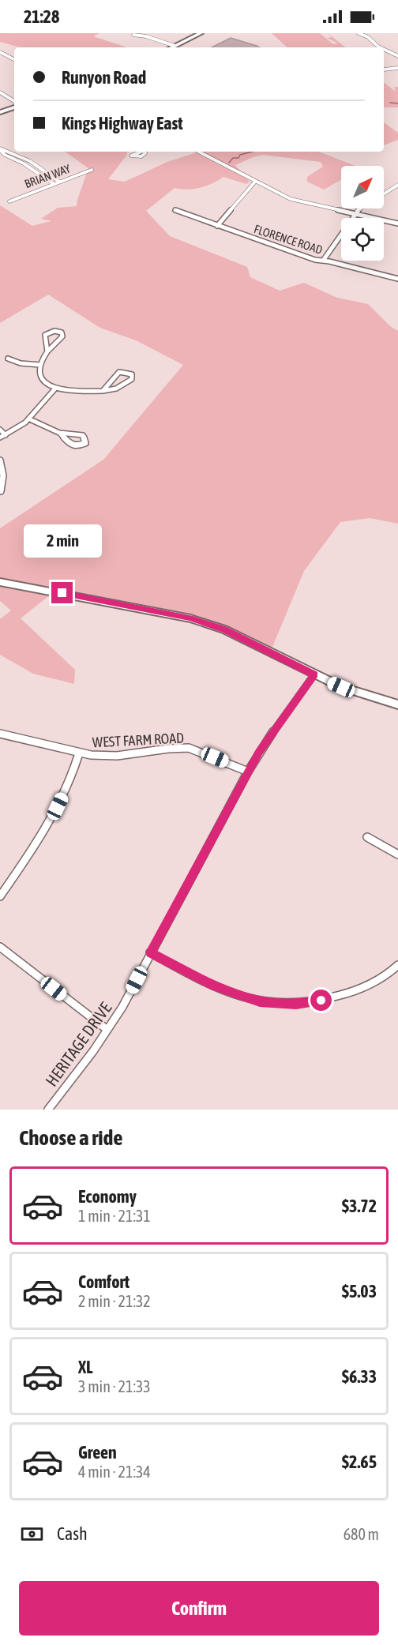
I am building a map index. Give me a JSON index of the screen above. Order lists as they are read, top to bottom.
{
  "streets": {
    "street": [
      "BRIAN WAY",
      "FLORENCE ROAD",
      "WEST FARM ROAD",
      "HERITAGE DRIVE"
    ]
  },
  "crossings": [
    ["WEST FARM ROAD", "HERITAGE DRIVE"]
  ],
  "north": "top right",
  "page": {
    "status": "21:28",
    "banner": ["Runyon Road", "Kings Highway East"],
    "bubble": "2 min",
    "heading": "Choose a ride",
    "list": [
      {
        "name": "Economy",
        "note": "1 min · 21:31",
        "value": "$3.72"
      },
      {
        "name": "Comfort",
        "note": "2 min · 21:32",
        "value": "$5.03"
      },
      {
        "name": "XL",
        "note": "3 min · 21:33",
        "value": "$6.33"
      },
      {
        "name": "Green",
        "note": "4 min · 21:34",
        "value": "$2.65"
      }
    ],
    "pay": ["Cash", "680 m"],
    "buttons": "Confirm"
  }
}
